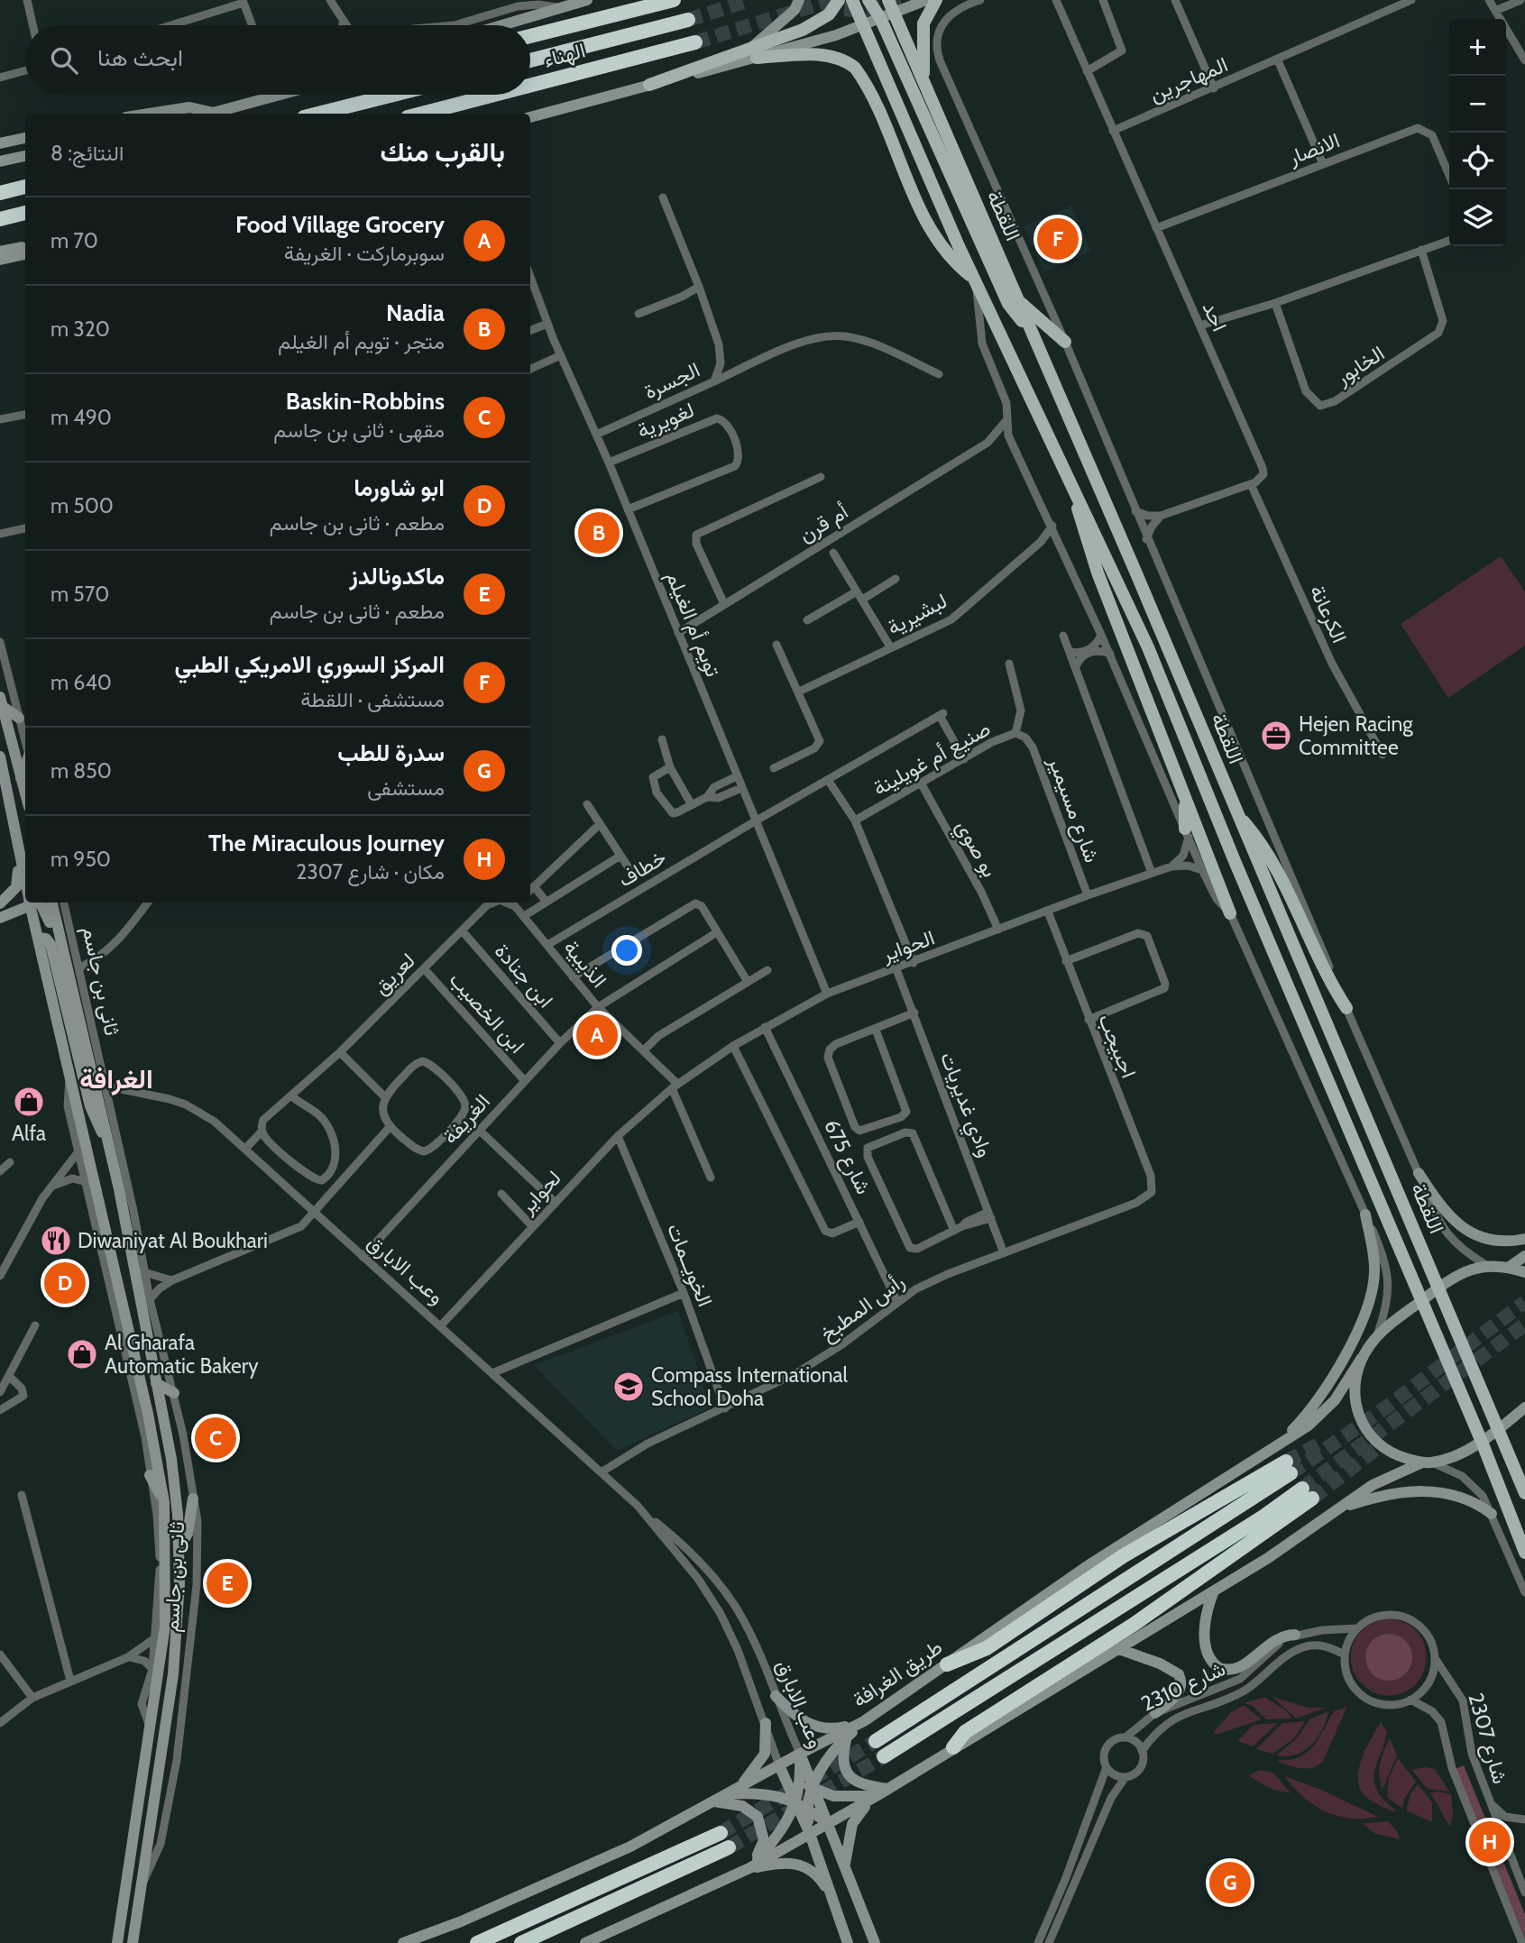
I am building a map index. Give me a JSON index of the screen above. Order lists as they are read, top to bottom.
{
  "streets": {
    "highway": ["الهناء"],
    "main road": [
      "اللقطة",
      "ثانى بن جاسم",
      "وعب الابارق",
      "طريق الغرافة"
    ],
    "street": [
      "المهاجرين",
      "الانصار",
      "احد",
      "الخابور",
      "الجسرة",
      "لغويرية",
      "أم قرن",
      "لبشيرية",
      "الكرعانة",
      "تويم أم الغيلم",
      "صنيع أم غويلينة",
      "شارع مسيمير",
      "بو صوي",
      "خطاف",
      "الحواير",
      "الذيبية",
      "لعريق",
      "ابن جنادة",
      "ابن الخصيب",
      "اجبيجب",
      "وادي غديريات",
      "الغريفة",
      "شارع 675",
      "لحواير",
      "الخويــمات",
      "رأس المطبخ",
      "شارع 2310",
      "شارع 2307"
    ]
  },
  "crossings": [
    ["المهاجرين", "احد"],
    ["الانصار", "احد"],
    ["اللقطة", "أم قرن"],
    ["اللقطة", "لبشيرية"],
    ["اللقطة", "الحواير"],
    ["اللقطة", "طريق الغرافة"],
    ["احد", "الكرعانة"],
    ["الجسرة", "تويم أم الغيلم"],
    ["لغويرية", "تويم أم الغيلم"],
    ["أم قرن", "تويم أم الغيلم"],
    ["تويم أم الغيلم", "خطاف"],
    ["تويم أم الغيلم", "الحواير"],
    ["صنيع أم غويلينة", "شارع مسيمير"],
    ["صنيع أم غويلينة", "بو صوي"],
    ["شارع مسيمير", "الحواير"],
    ["بو صوي", "الحواير"],
    ["خطاف", "الذيبية"],
    ["الحواير", "الذيبية"],
    ["الحواير", "اجبيجب"],
    ["الحواير", "وادي غديريات"],
    ["الحواير", "شارع 675"],
    ["الحواير", "لحواير"],
    ["الذيبية", "لعريق"],
    ["الذيبية", "الغريفة"],
    ["الذيبية", "لحواير"],
    ["لعريق", "ابن جنادة"],
    ["لعريق", "ابن الخصيب"],
    ["لعريق", "وعب الابارق"],
    ["ابن جنادة", "الغريفة"],
    ["ثانى بن جاسم", "وعب الابارق"],
    ["ابن الخصيب", "الغريفة"],
    ["اجبيجب", "رأس المطبخ"],
    ["وادي غديريات", "رأس المطبخ"],
    ["الغريفة", "وعب الابارق"],
    ["شارع 675", "رأس المطبخ"],
    ["لحواير", "الخويــمات"],
    ["لحواير", "وعب الابارق"],
    ["الخويــمات", "رأس المطبخ"],
    ["وعب الابارق", "رأس المطبخ"],
    ["وعب الابارق", "طريق الغرافة"],
    ["شارع 2310", "شارع 2307"]
  ],
  "districts": ["الغرافة"],
  "places": {
    "office": ["Hejen Racing Committee"],
    "shop": ["Alfa", "Al Gharafa Automatic Bakery"],
    "restaurant": ["Diwaniyat Al Boukhari"],
    "school or university": ["Compass International School Doha"]
  },
  "page": {
    "map_buttons": ["+", "−"],
    "search": "ابحث هنا",
    "heading": ["بالقرب منك", "النتائج: 8"],
    "list": [
      {
        "mark": "A",
        "name": "Food Village Grocery",
        "note": "سوبرماركت · الغريفة",
        "value": "70 m"
      },
      {
        "mark": "B",
        "name": "Nadia",
        "note": "متجر · تويم أم الغيلم",
        "value": "320 m"
      },
      {
        "mark": "C",
        "name": "Baskin-Robbins",
        "note": "مقهى · ثانى بن جاسم",
        "value": "490 m"
      },
      {
        "mark": "D",
        "name": "ابو شاورما",
        "note": "مطعم · ثانى بن جاسم",
        "value": "500 m"
      },
      {
        "mark": "E",
        "name": "ماكدونالدز",
        "note": "مطعم · ثانى بن جاسم",
        "value": "570 m"
      },
      {
        "mark": "F",
        "name": "المركز السوري الامريكي الطبي",
        "note": "مستشفى · اللقطة",
        "value": "640 m"
      },
      {
        "mark": "G",
        "name": "سدرة للطب",
        "note": "مستشفى",
        "value": "850 m"
      },
      {
        "mark": "H",
        "name": "The Miraculous Journey",
        "note": "مكان · شارع 2307",
        "value": "950 m"
      }
    ],
    "pins": [
      "F",
      "B",
      "A",
      "D",
      "C",
      "E",
      "H",
      "G"
    ]
  }
}
